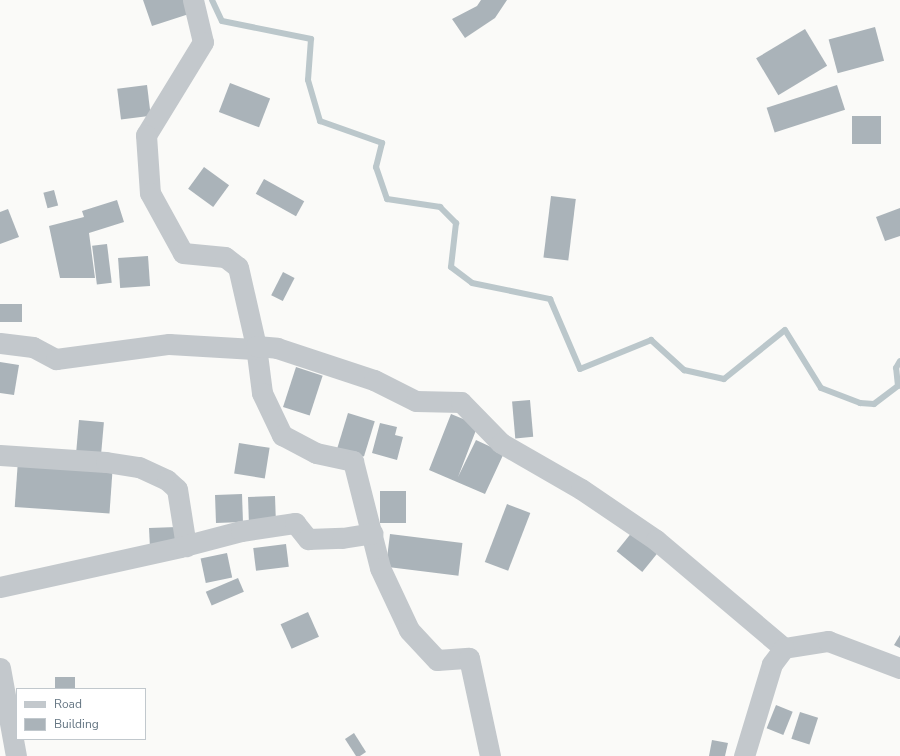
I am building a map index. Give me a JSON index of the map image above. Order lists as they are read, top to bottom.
{
  "legend": ["Road", "Building"]
}
